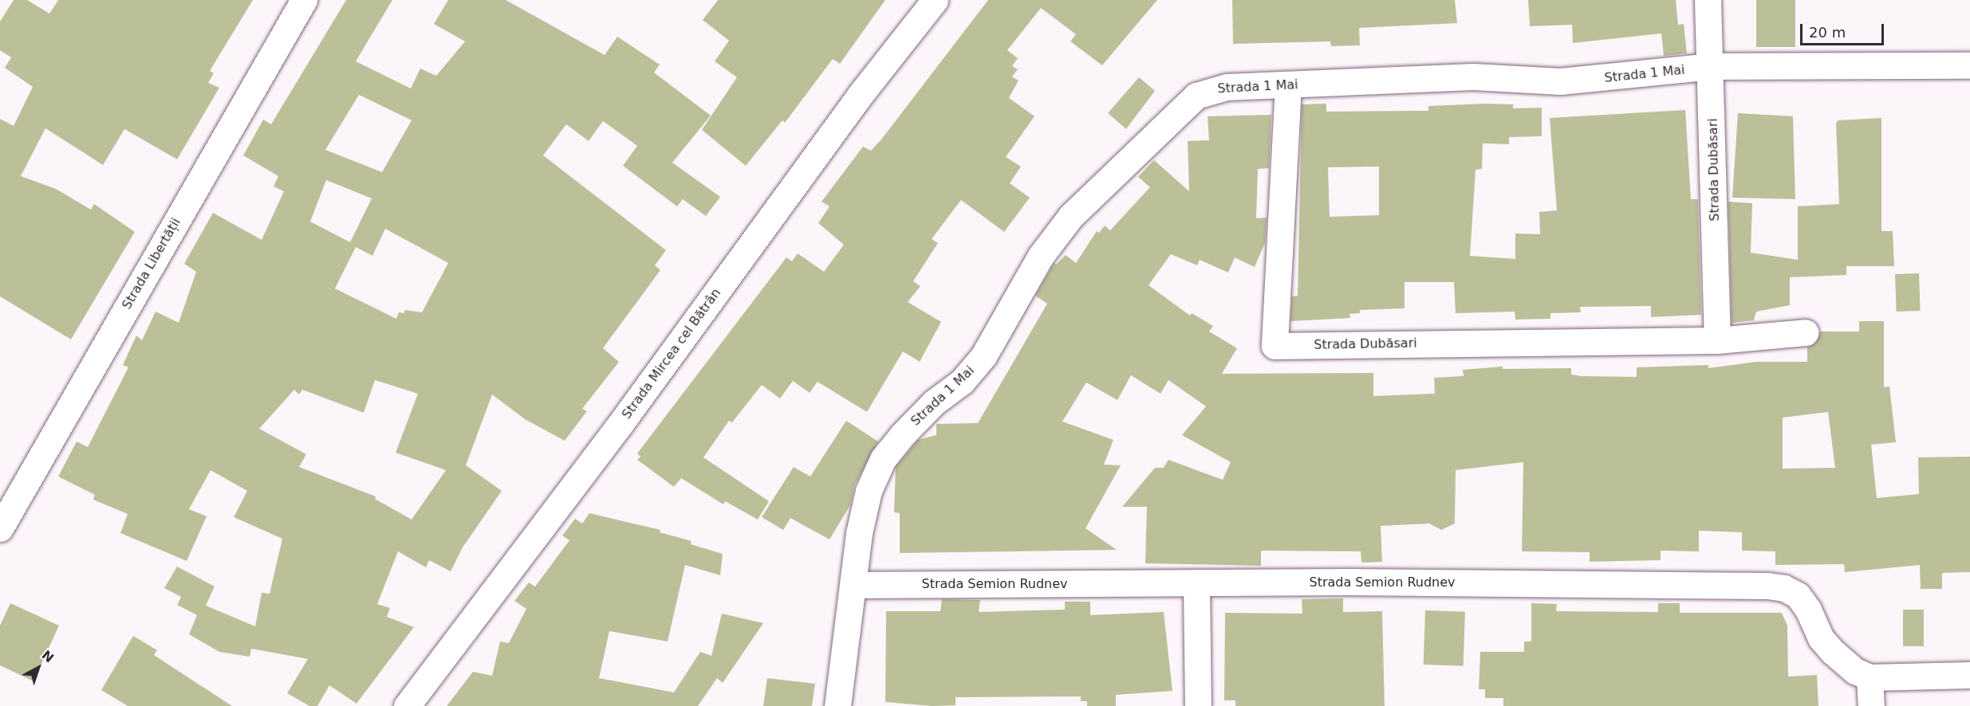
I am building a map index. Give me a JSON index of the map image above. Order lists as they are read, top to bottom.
{
  "streets": {
    "street": [
      "Strada 1 Mai",
      "Strada Dubăsari",
      "Strada Libertății",
      "Strada Mircea cel Bătrân",
      "Strada Semion Rudnev"
    ]
  },
  "crossings": [
    ["Strada 1 Mai", "Strada Dubăsari"],
    ["Strada 1 Mai", "Strada Semion Rudnev"]
  ],
  "scale_bar": "20 m",
  "north": "top right"
}
